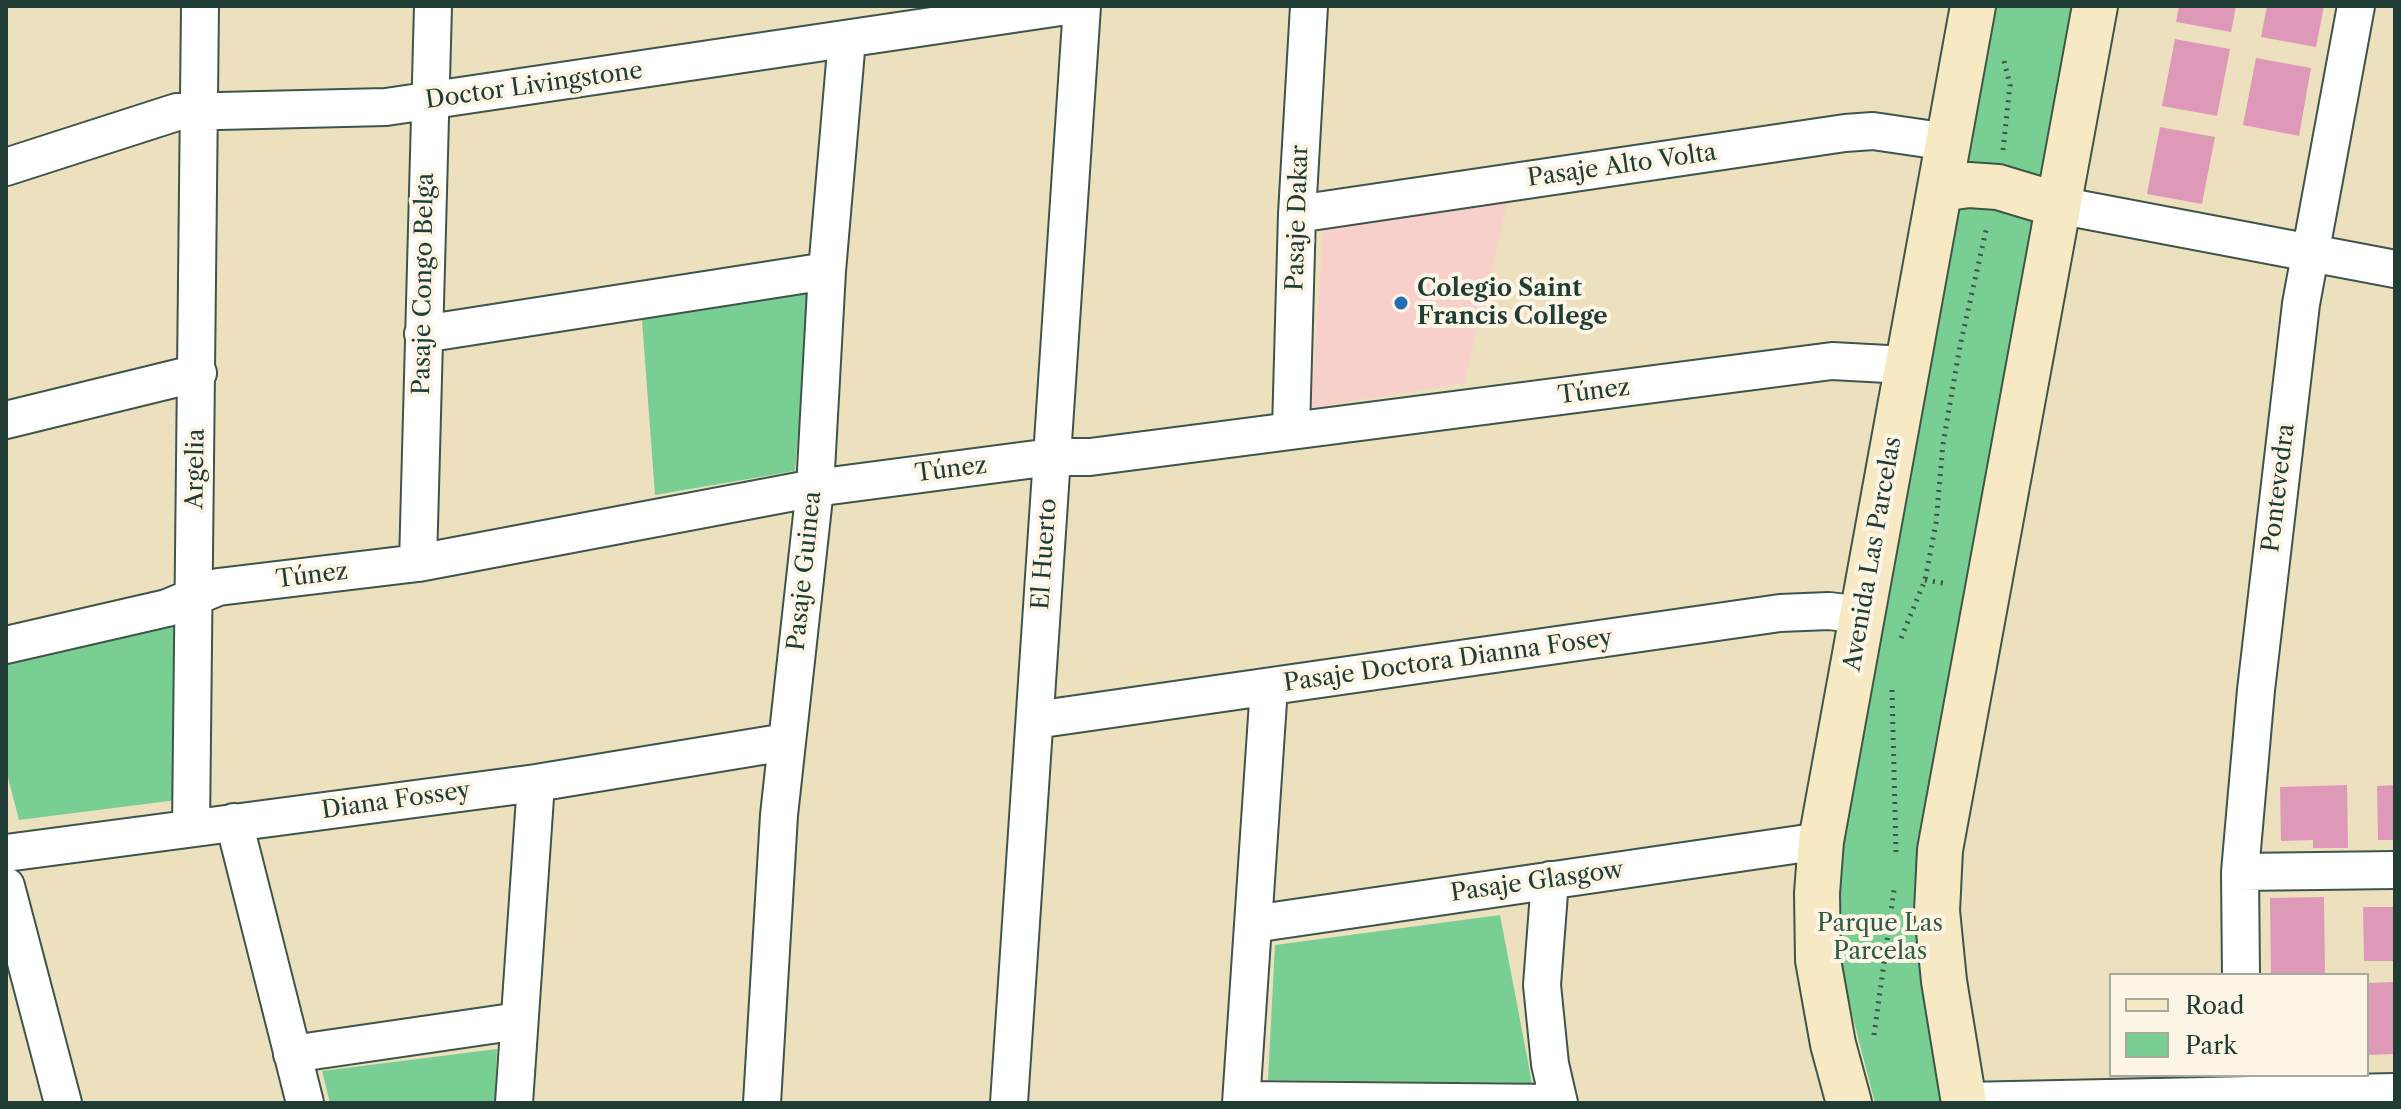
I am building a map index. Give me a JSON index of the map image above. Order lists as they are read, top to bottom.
{
  "streets": {
    "street": [
      "Doctor Livingstone",
      "Pasaje Alto Volta",
      "Pasaje Dakar",
      "Pasaje Congo Belga",
      "Túnez",
      "Argelia",
      "Pontevedra",
      "El Huerto",
      "Avenida Las Parcelas",
      "Pasaje Guinea",
      "Pasaje Doctora Dianna Fosey",
      "Diana Fossey",
      "Pasaje Glasgow"
    ]
  },
  "crossings": [
    ["Doctor Livingstone", "Pasaje Congo Belga"],
    ["Doctor Livingstone", "Argelia"],
    ["Doctor Livingstone", "Pasaje Guinea"],
    ["Pasaje Alto Volta", "Pasaje Dakar"],
    ["Pasaje Alto Volta", "Avenida Las Parcelas"],
    ["Pasaje Dakar", "Túnez"],
    ["Pasaje Congo Belga", "Túnez"],
    ["Túnez", "Argelia"],
    ["Túnez", "El Huerto"],
    ["Túnez", "Avenida Las Parcelas"],
    ["Túnez", "Pasaje Guinea"],
    ["Argelia", "Diana Fossey"],
    ["El Huerto", "Pasaje Doctora Dianna Fosey"],
    ["Avenida Las Parcelas", "Pasaje Doctora Dianna Fosey"],
    ["Avenida Las Parcelas", "Pasaje Glasgow"],
    ["Pasaje Guinea", "Diana Fossey"]
  ],
  "parks": ["Parque Las Parcelas"],
  "places": ["Colegio Saint Francis College"],
  "legend": ["Road", "Park"]
}
